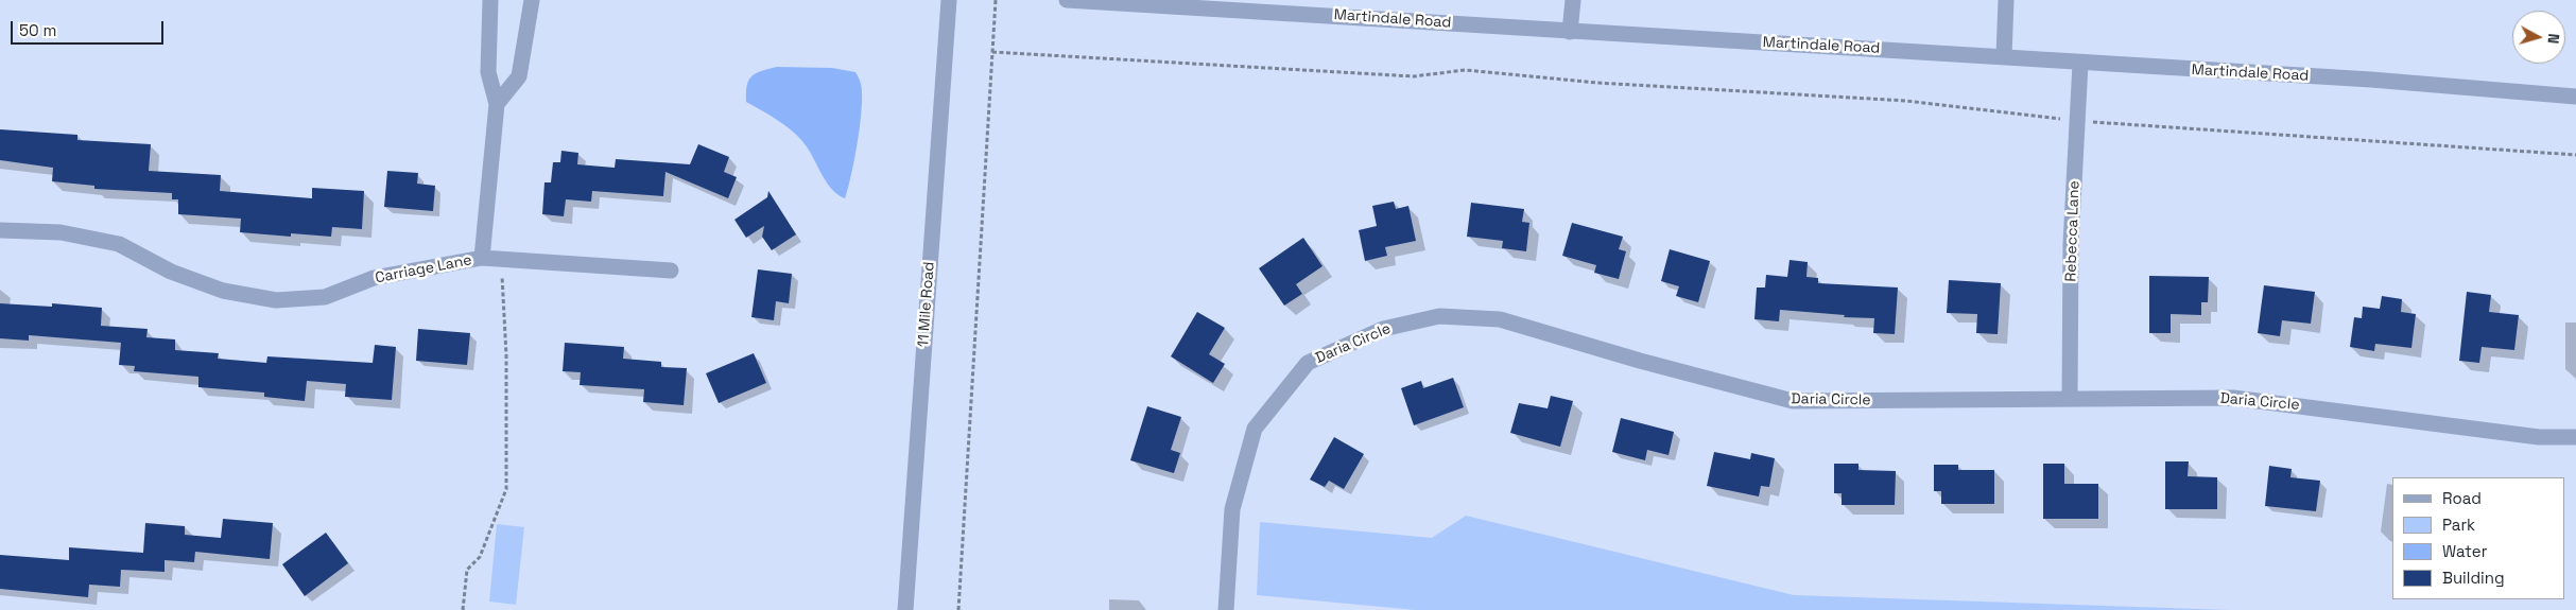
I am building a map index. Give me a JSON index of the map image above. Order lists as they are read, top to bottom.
{
  "streets": {
    "street": [
      "Martindale Road",
      "Rebecca Lane",
      "Carriage Lane",
      "11 Mile Road",
      "Daria Circle"
    ]
  },
  "crossings": [
    ["Martindale Road", "Rebecca Lane"],
    ["Rebecca Lane", "Daria Circle"]
  ],
  "legend": [
    "Road",
    "Park",
    "Water",
    "Building"
  ],
  "scale_bar": "50 m",
  "north": "right"
}
